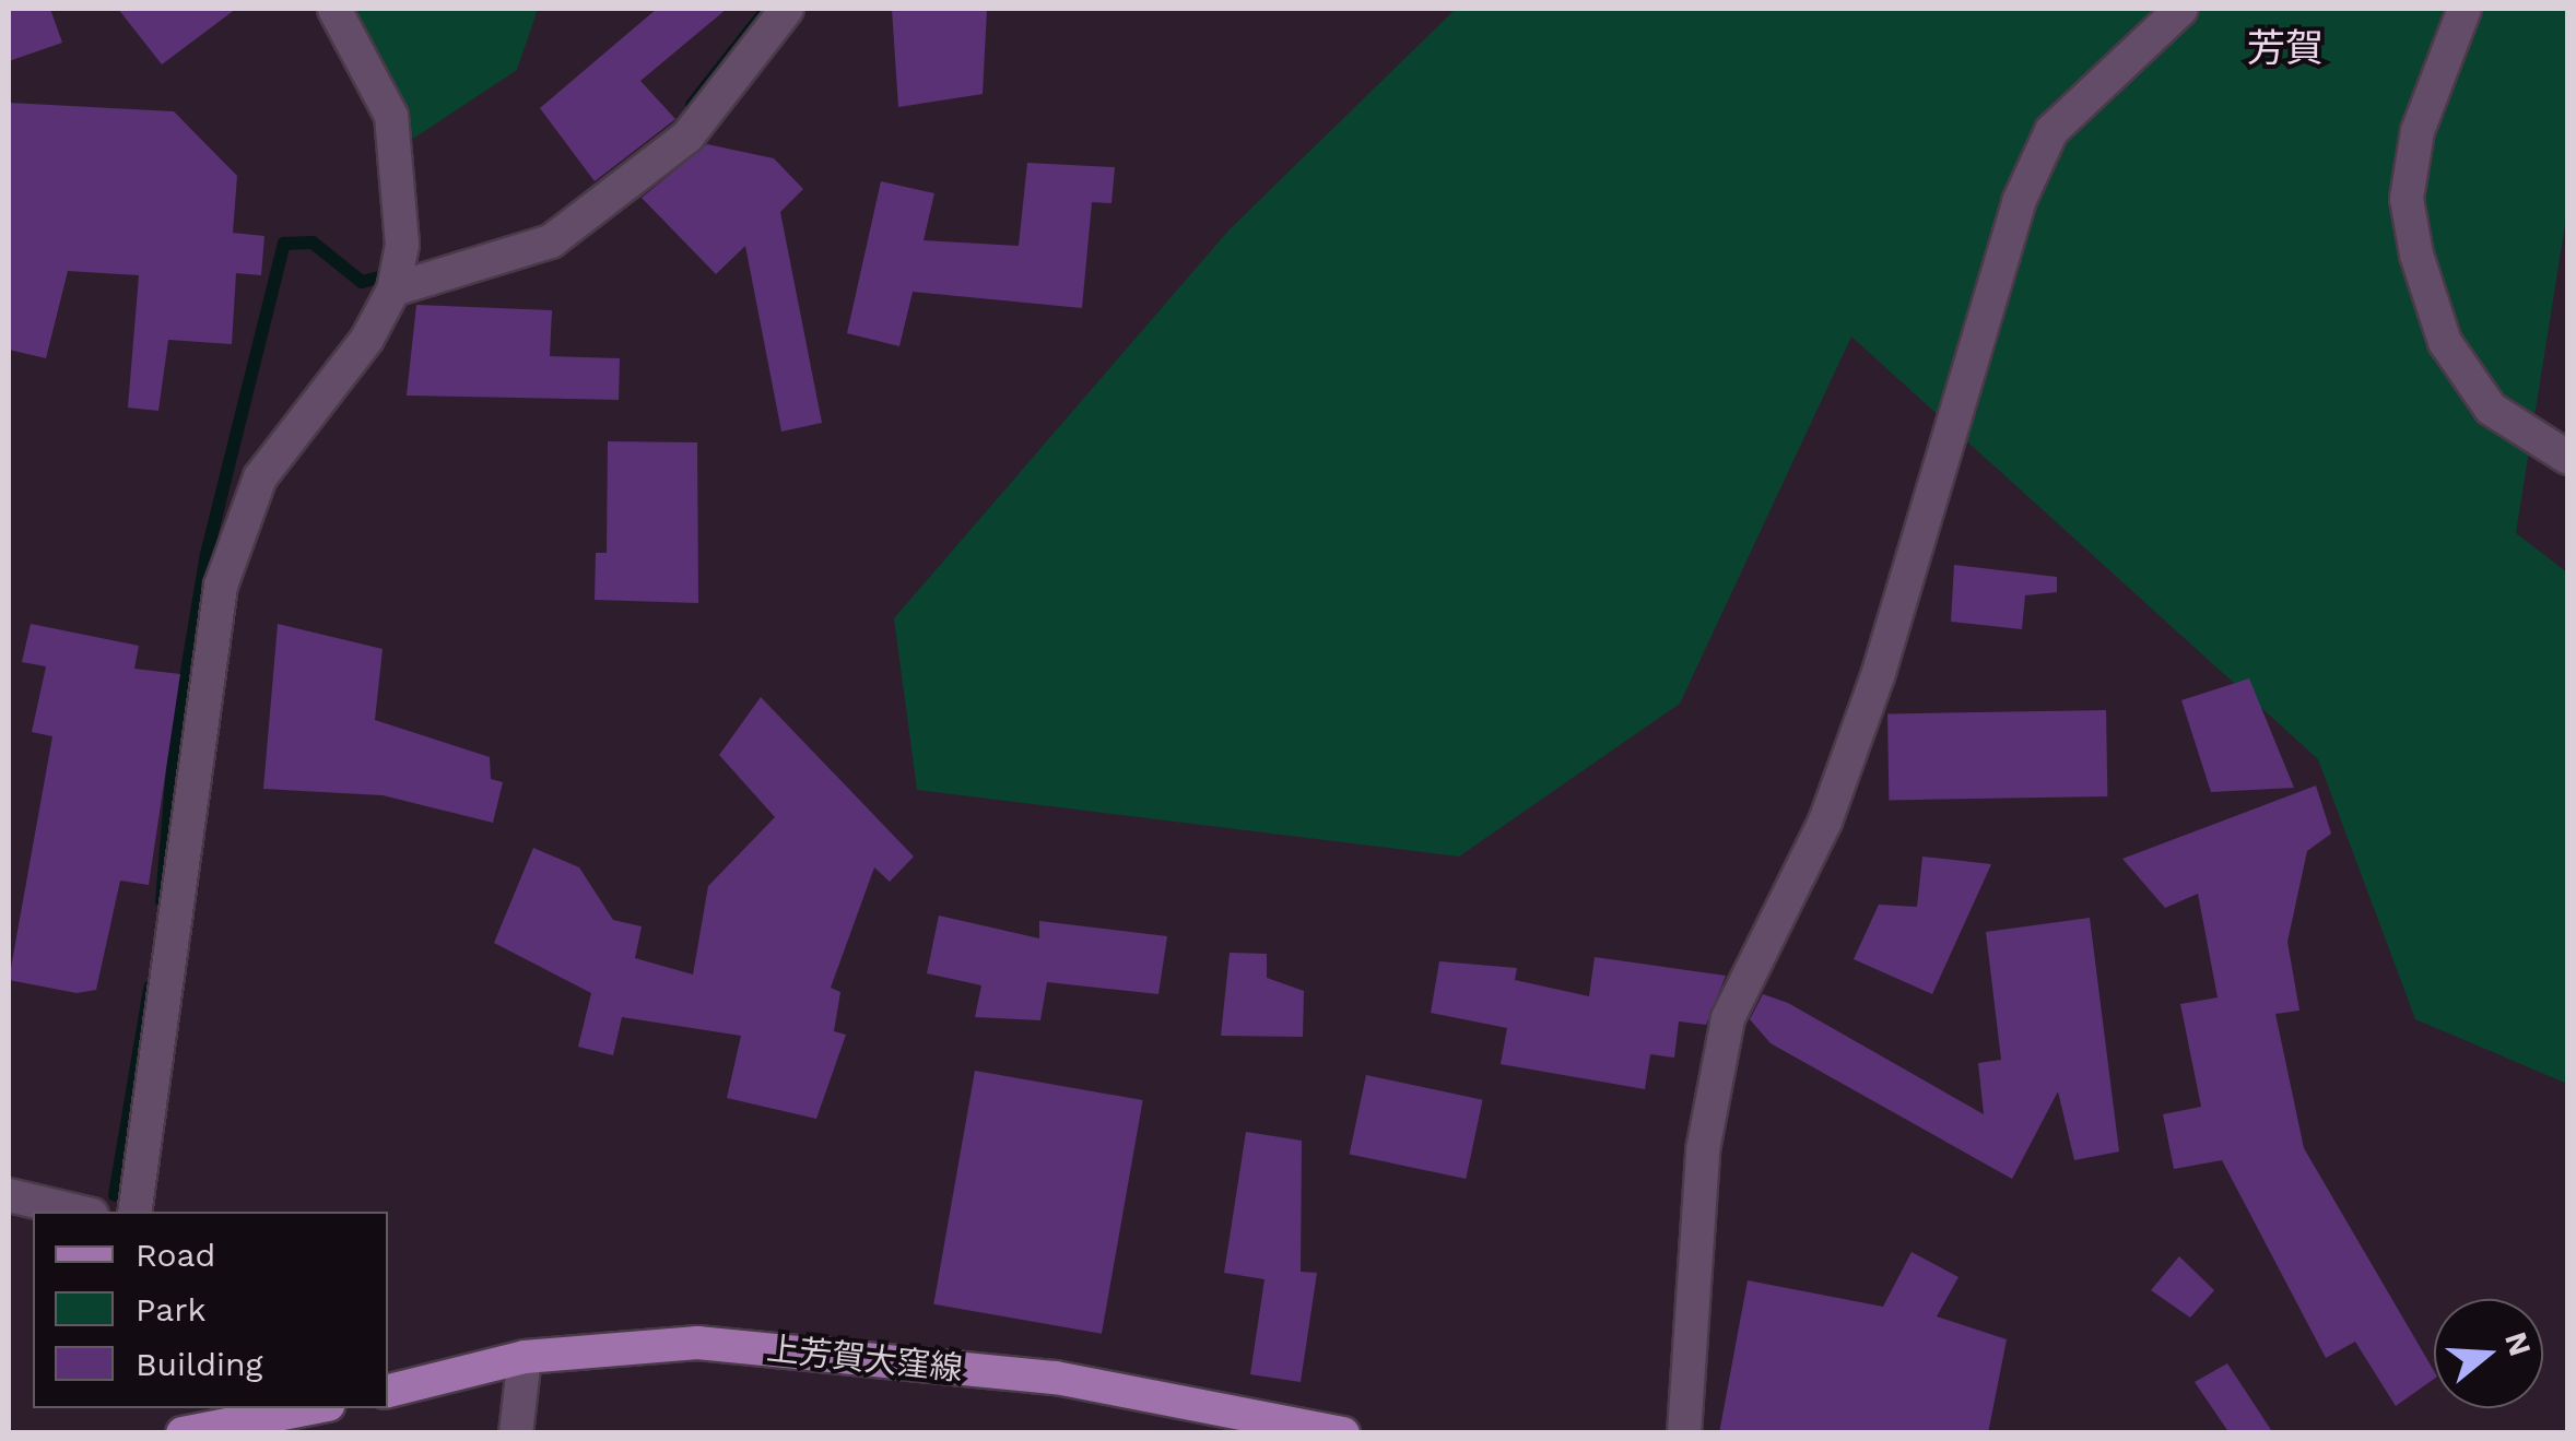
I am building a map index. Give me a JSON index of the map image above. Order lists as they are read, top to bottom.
{
  "streets": {
    "main road": ["上芳賀大窪線"]
  },
  "districts": ["芳賀"],
  "legend": ["Road", "Park", "Building"],
  "north": "right"
}
